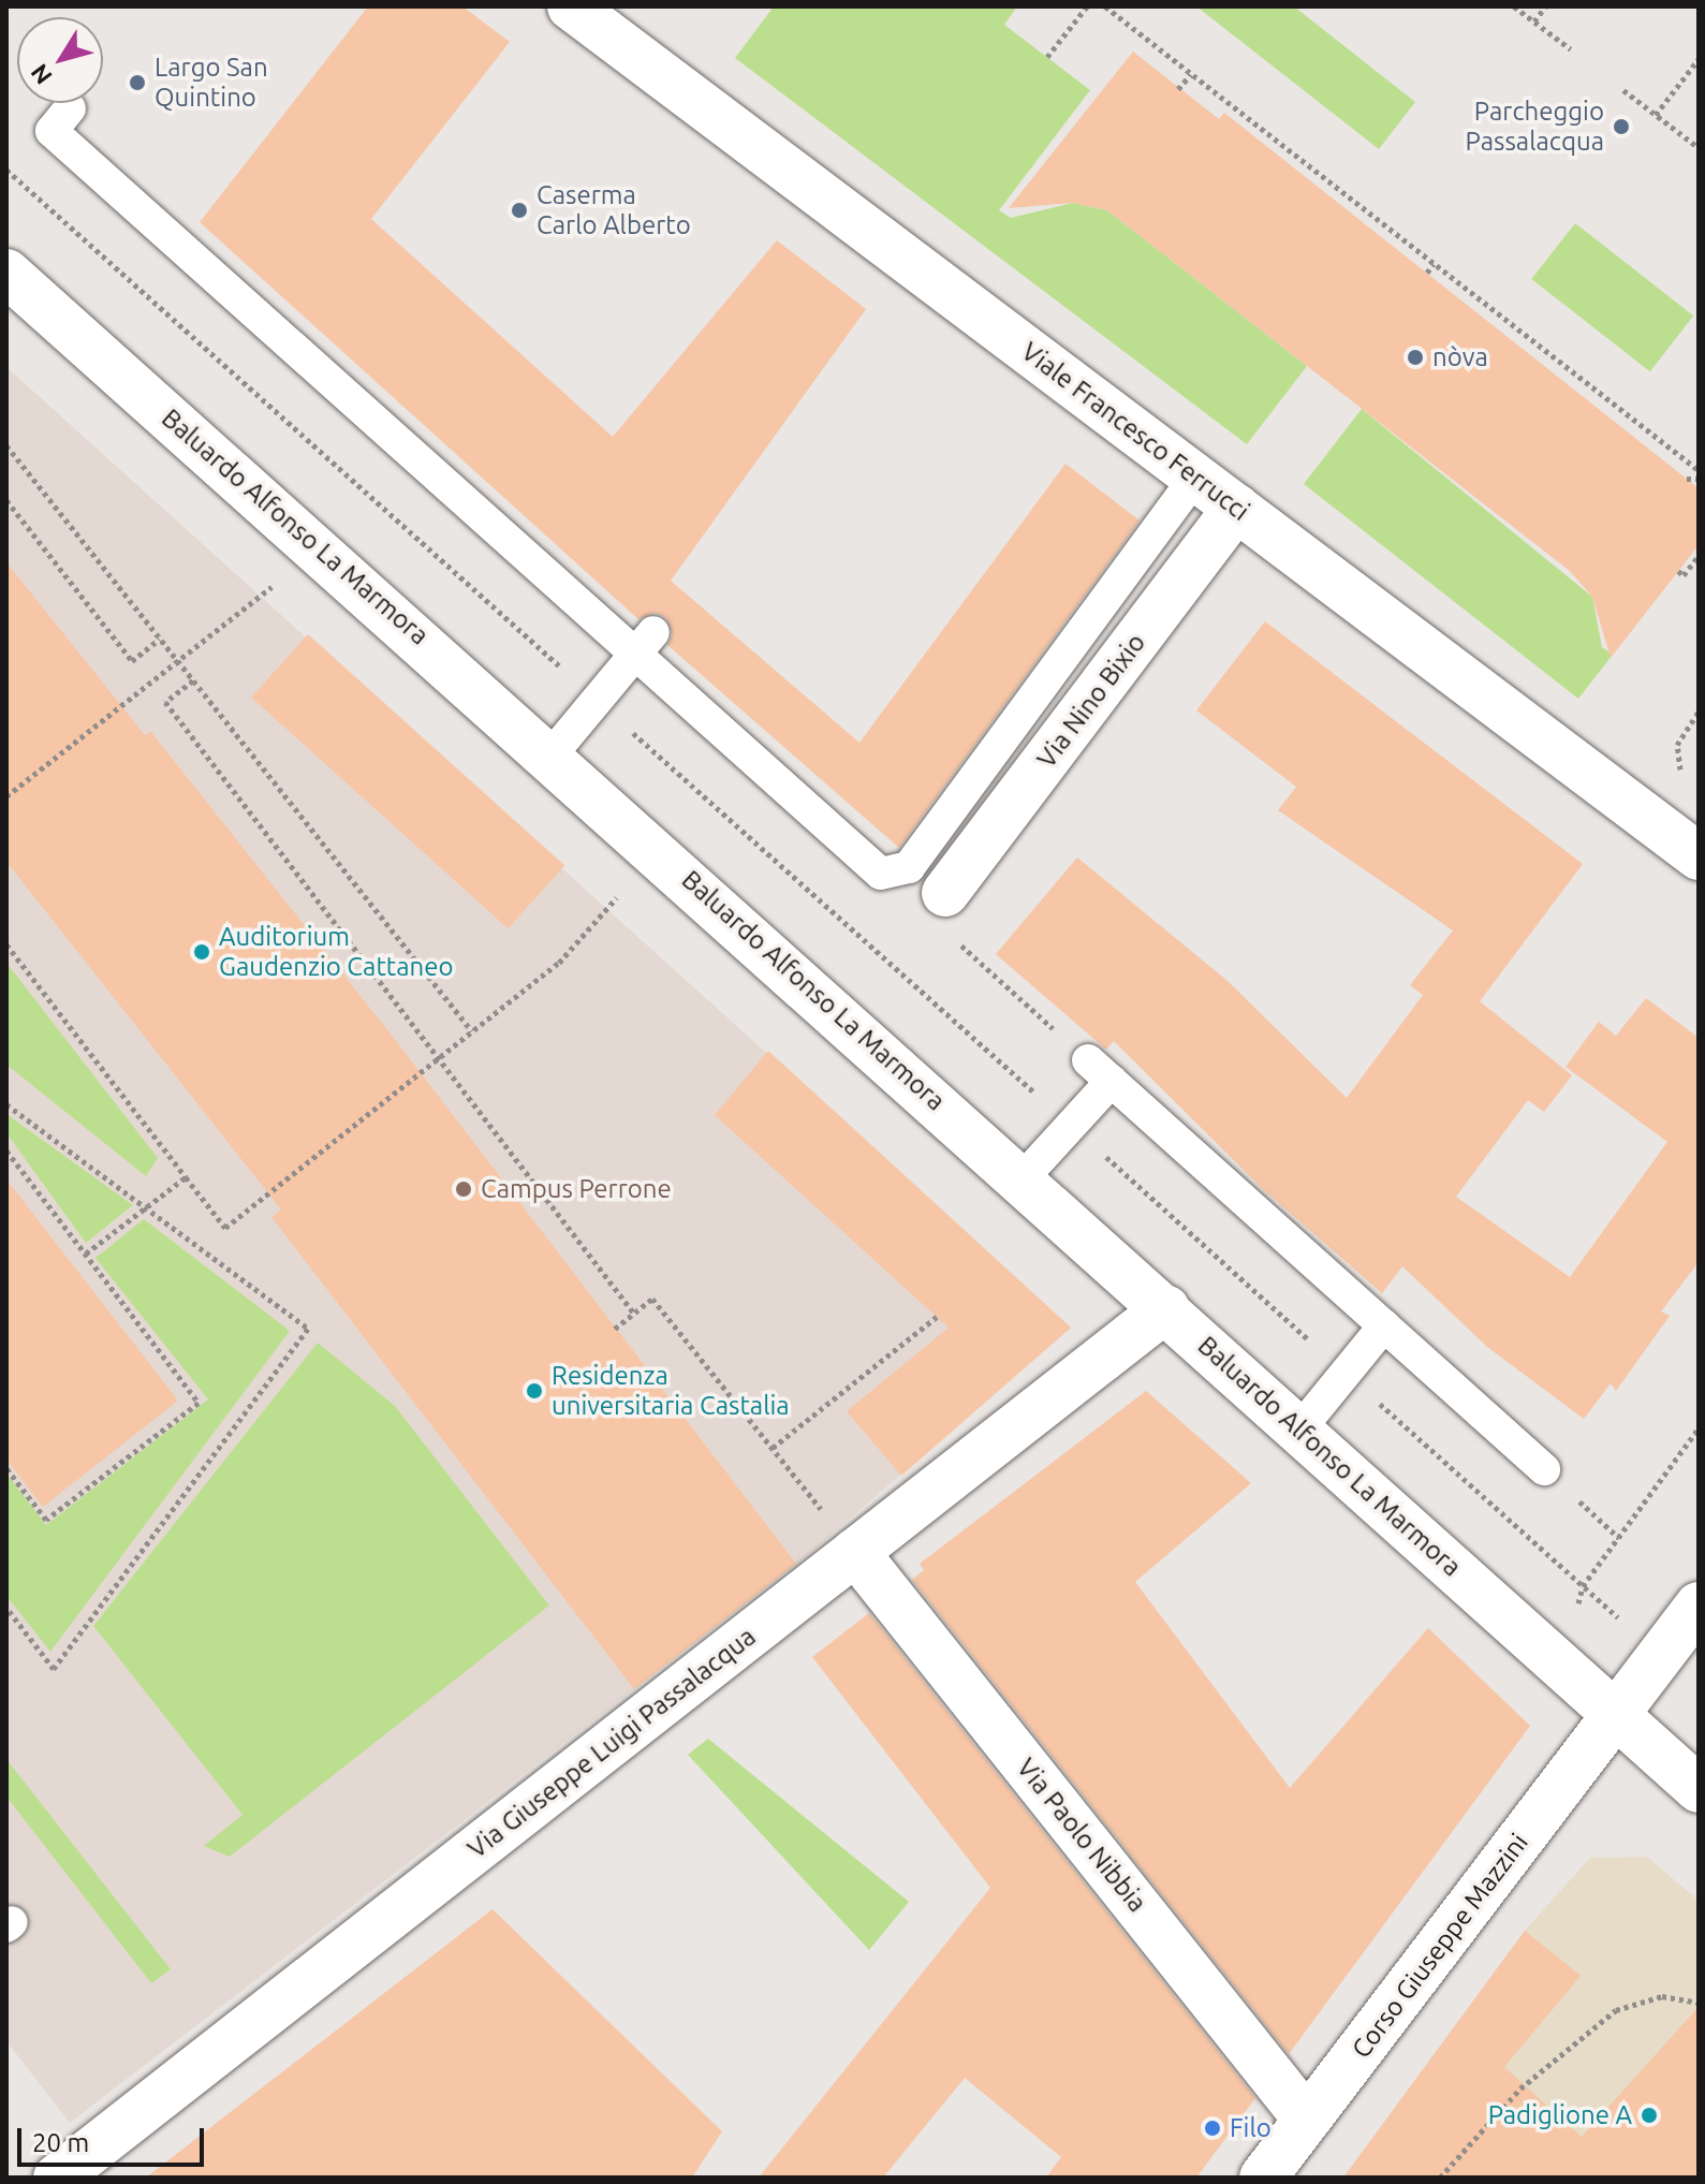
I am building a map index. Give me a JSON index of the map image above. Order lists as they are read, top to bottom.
{
  "streets": {
    "street": [
      "Viale Francesco Ferrucci",
      "Baluardo Alfonso La Marmora",
      "Via Nino Bixio",
      "Via Giuseppe Luigi Passalacqua",
      "Via Paolo Nibbia",
      "Corso Giuseppe Mazzini"
    ]
  },
  "crossings": [
    ["Viale Francesco Ferrucci", "Via Nino Bixio"],
    ["Baluardo Alfonso La Marmora", "Via Giuseppe Luigi Passalacqua"],
    ["Baluardo Alfonso La Marmora", "Corso Giuseppe Mazzini"],
    ["Via Giuseppe Luigi Passalacqua", "Via Paolo Nibbia"],
    ["Via Paolo Nibbia", "Corso Giuseppe Mazzini"]
  ],
  "places": [
    "Largo San Quintino",
    "Parcheggio Passalacqua",
    "Caserma Carlo Alberto",
    "nòva",
    "Auditorium Gaudenzio Cattaneo",
    "Campus Perrone",
    "Residenza universitaria Castalia",
    "Padiglione A",
    "Filo"
  ],
  "scale_bar": "20 m",
  "north": "bottom left"
}
